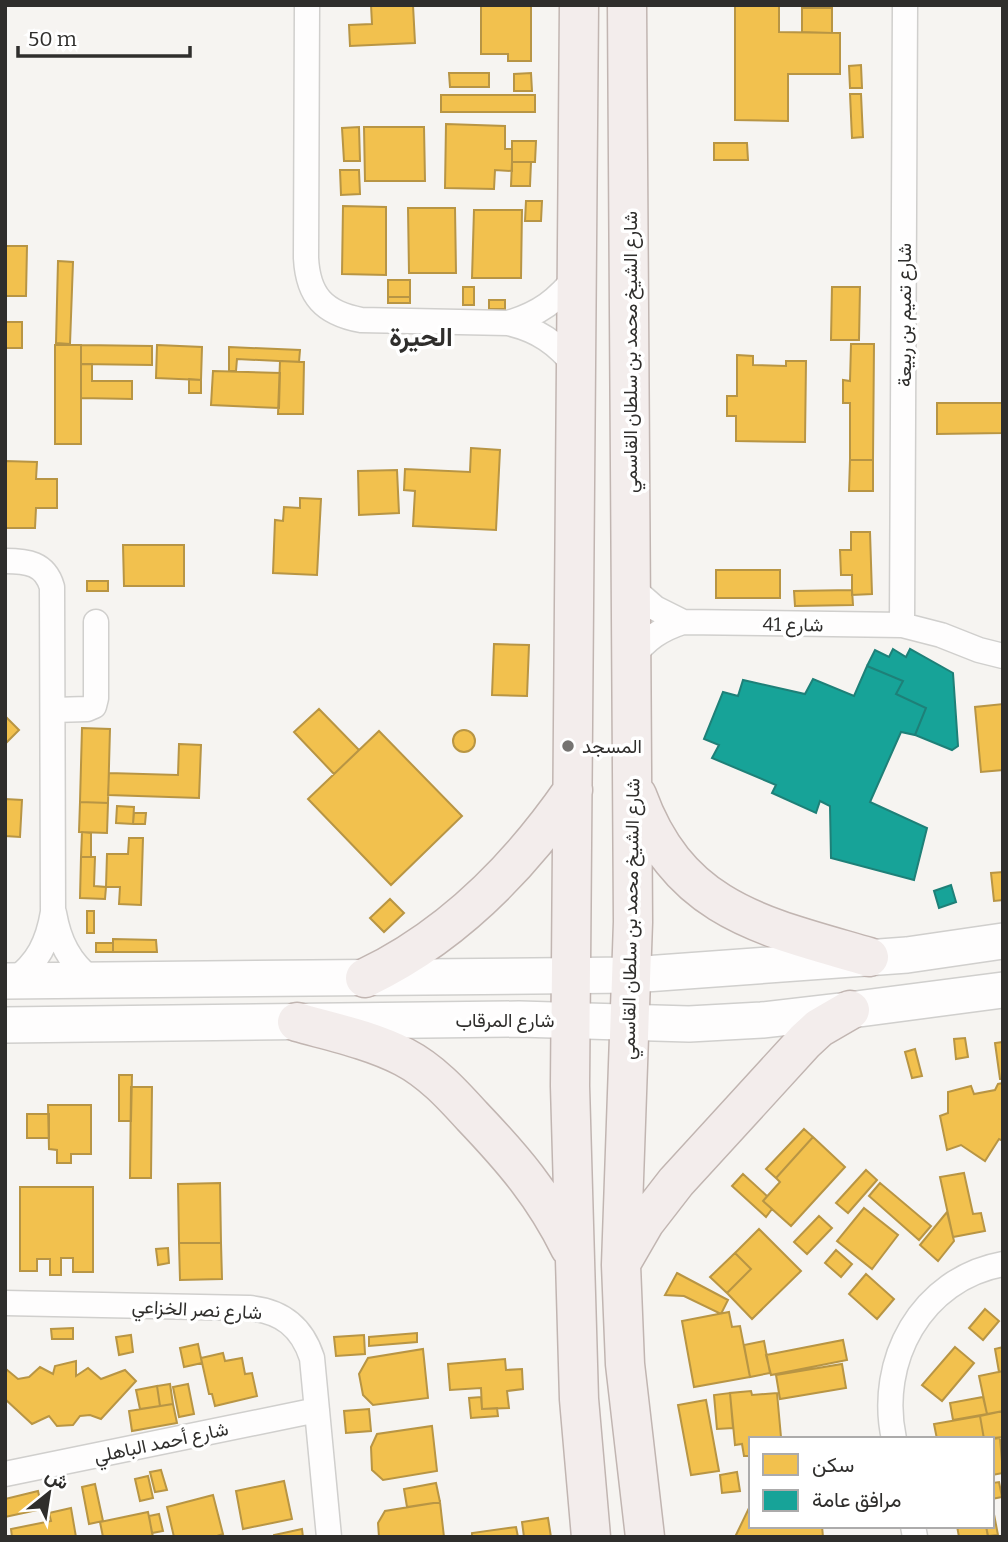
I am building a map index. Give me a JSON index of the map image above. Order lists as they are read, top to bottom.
{
  "streets": {
    "main road": ["شارع الشيخ محمد بن سلطان القاسمي", "شارع المرقاب"],
    "street": [
      "شارع تميم بن ربيعة",
      "شارع 41",
      "شارع نصر الخزاعي",
      "شارع أحمد الباهلي"
    ]
  },
  "crossings": [
    ["شارع تميم بن ربيعة", "شارع 41"],
    ["شارع الشيخ محمد بن سلطان القاسمي", "شارع 41"],
    ["شارع الشيخ محمد بن سلطان القاسمي", "شارع المرقاب"],
    ["شارع نصر الخزاعي", "شارع أحمد الباهلي"]
  ],
  "districts": ["الحيرة"],
  "places": ["المسجد"],
  "legend": ["سكن", "مرافق عامة"],
  "scale_bar": "50 m",
  "north": "top right"
}
